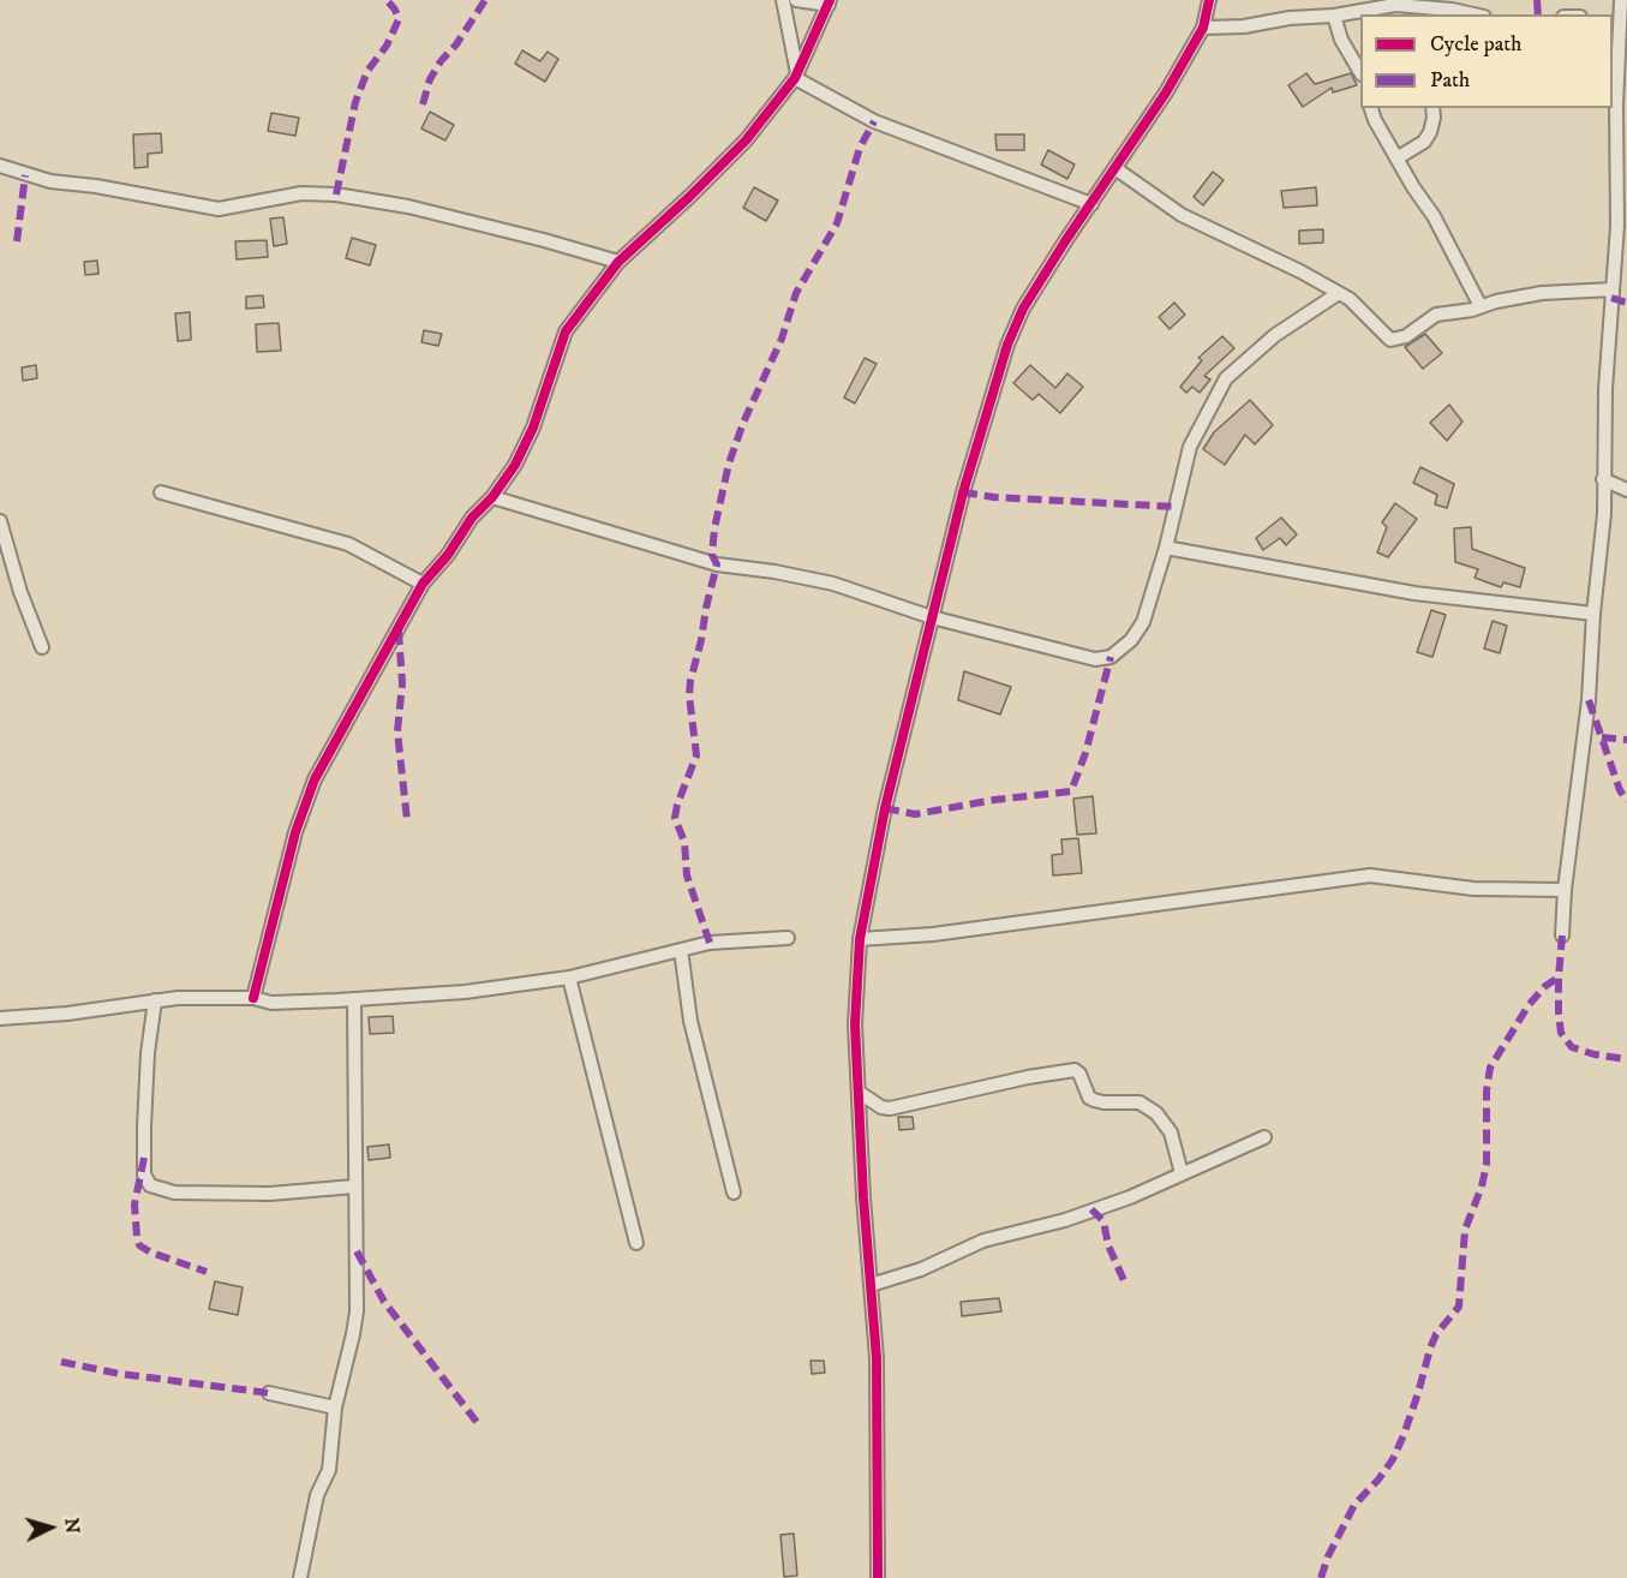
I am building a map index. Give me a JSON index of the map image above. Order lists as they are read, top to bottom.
{
  "legend": ["Cycle path", "Path"],
  "north": "right"
}
